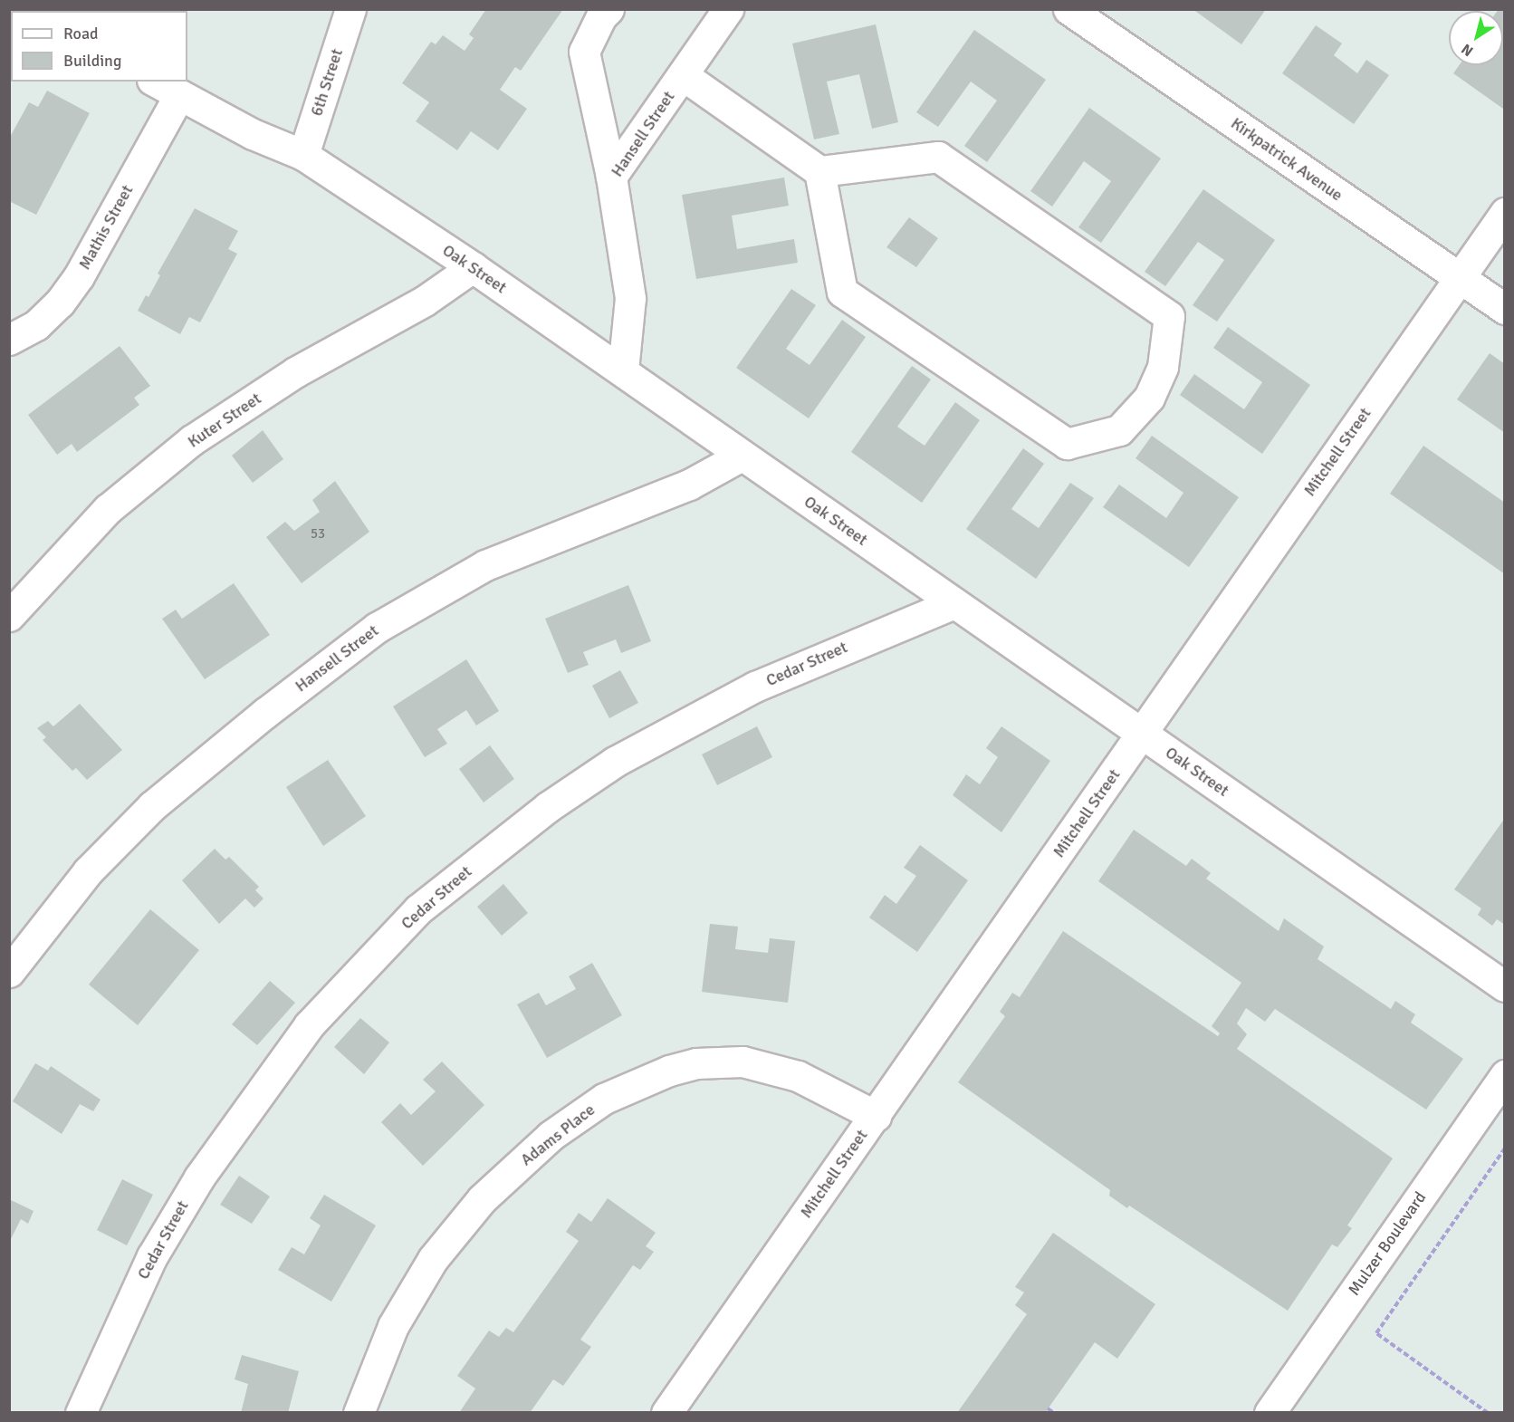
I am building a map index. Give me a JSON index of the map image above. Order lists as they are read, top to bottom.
{
  "streets": {
    "street": [
      "6th Street",
      "Hansell Street",
      "Kirkpatrick Avenue",
      "Mathis Street",
      "Oak Street",
      "Kuter Street",
      "Mitchell Street",
      "Cedar Street",
      "Adams Place",
      "Mulzer Boulevard"
    ]
  },
  "crossings": [
    ["6th Street", "Oak Street"],
    ["Hansell Street", "Oak Street"],
    ["Kirkpatrick Avenue", "Mitchell Street"],
    ["Mathis Street", "Oak Street"],
    ["Oak Street", "Kuter Street"],
    ["Oak Street", "Mitchell Street"],
    ["Oak Street", "Cedar Street"],
    ["Mitchell Street", "Adams Place"]
  ],
  "house_numbers": ["53"],
  "legend": ["Road", "Building"],
  "north": "bottom left"
}
